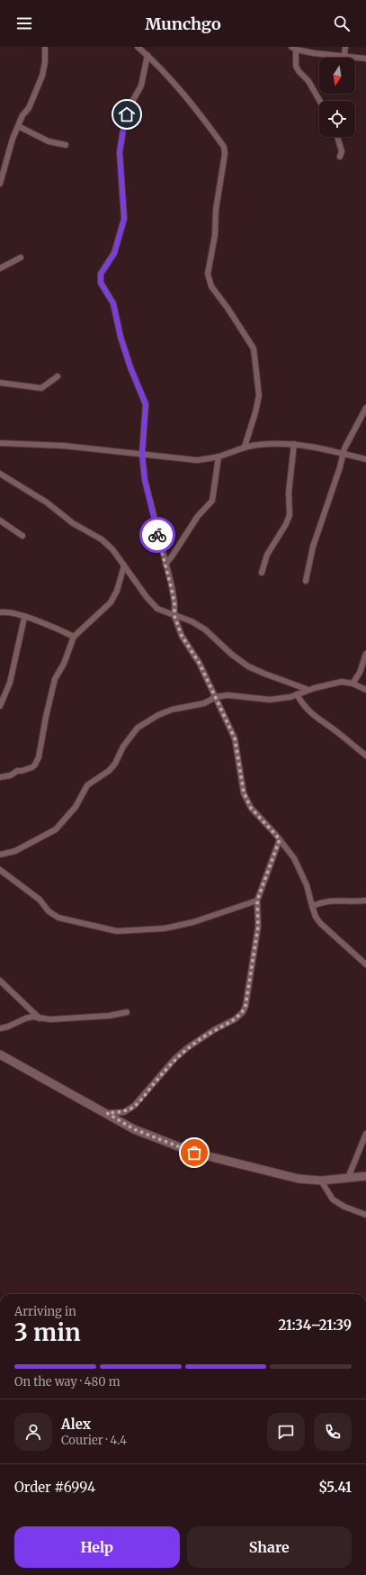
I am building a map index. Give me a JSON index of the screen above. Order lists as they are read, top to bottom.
{
  "north": "bottom",
  "page": {
    "header": "Munchgo",
    "heading": ["3 min", "Arriving in", "21:34–21:39"],
    "panel": [
      "Alex",
      "Courier · 4.4",
      "Order #6994",
      "$5.41"
    ],
    "bar": "On the way · 480 m",
    "buttons": ["Help", "Share"]
  }
}
